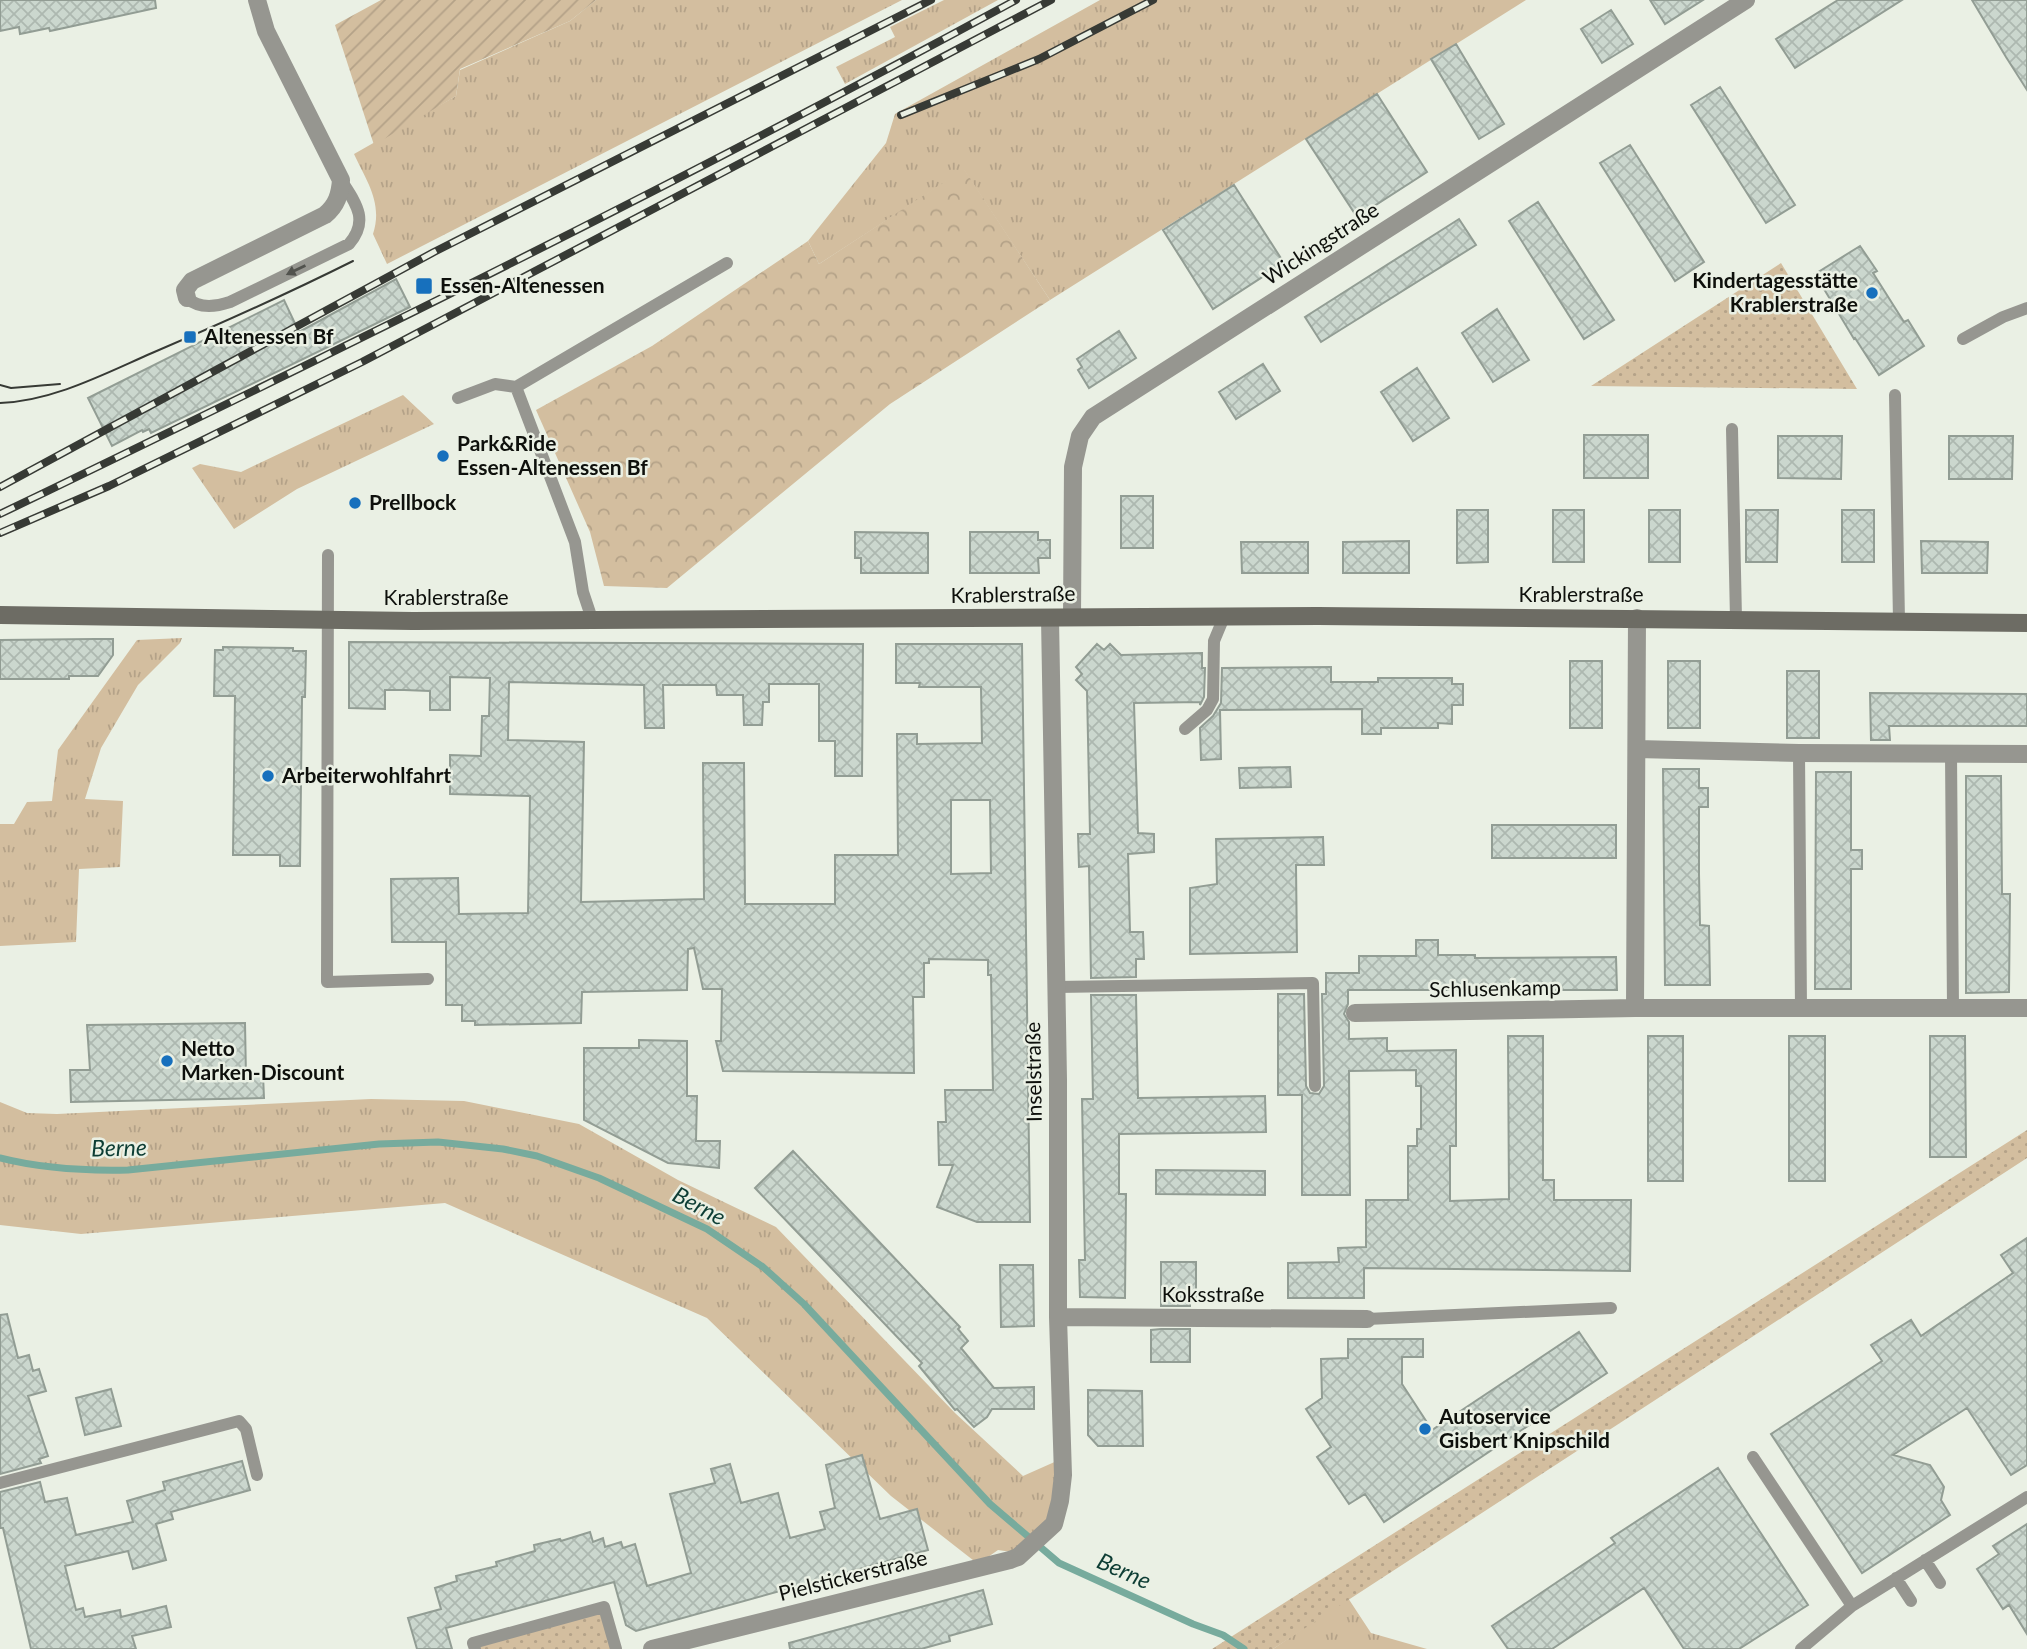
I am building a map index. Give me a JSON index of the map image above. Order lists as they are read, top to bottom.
{
  "streets": {
    "street": [
      "Wickingstraße",
      "Krablerstraße",
      "Schlusenkamp",
      "Inselstraße",
      "Koksstraße",
      "Pielstickerstraße"
    ]
  },
  "crossings": [
    ["Wickingstraße", "Krablerstraße"],
    ["Krablerstraße", "Inselstraße"],
    ["Inselstraße", "Koksstraße"],
    ["Inselstraße", "Pielstickerstraße"]
  ],
  "water": ["Berne"],
  "places": {
    "transit": ["Essen-Altenessen", "Altenessen Bf"],
    "other": [
      "Kindertagesstätte Krablerstraße",
      "Park&Ride Essen-Altenessen Bf",
      "Prellbock",
      "Arbeiterwohlfahrt",
      "Netto Marken-Discount",
      "Autoservice Gisbert Knipschild"
    ]
  }
}
